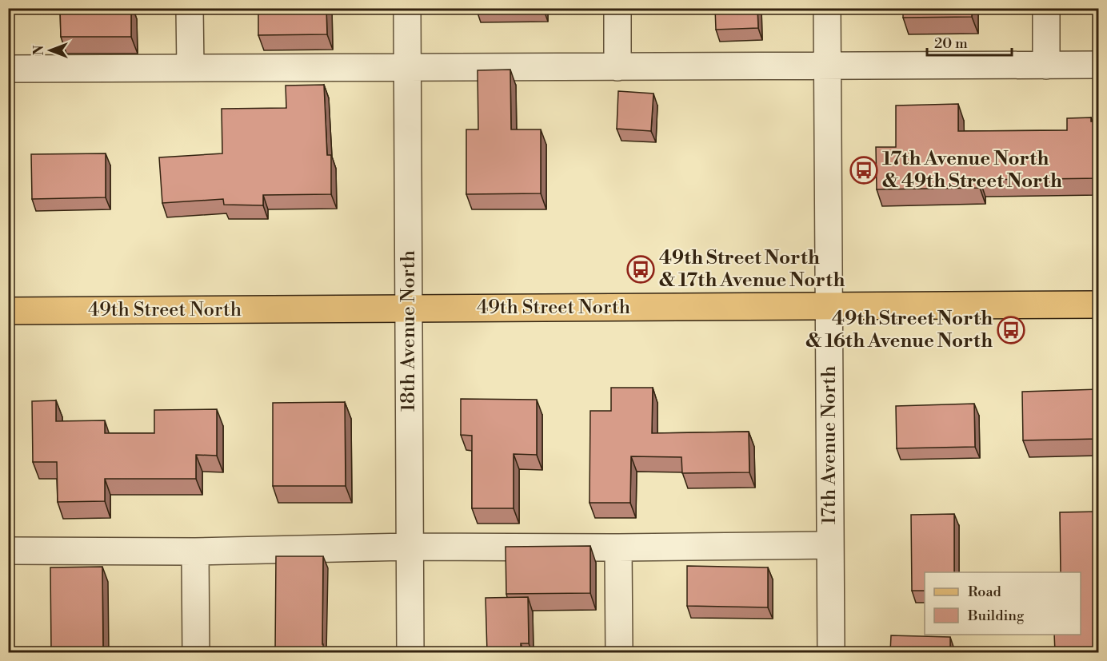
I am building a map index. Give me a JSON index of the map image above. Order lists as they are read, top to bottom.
{
  "streets": {
    "main road": ["49th Street North"],
    "street": ["18th Avenue North", "17th Avenue North"]
  },
  "crossings": [
    ["49th Street North", "18th Avenue North"],
    ["49th Street North", "17th Avenue North"]
  ],
  "places": {
    "bus stop": ["17th Avenue North & 49th Street North", "49th Street North & 17th Avenue North", "49th Street North & 16th Avenue North"]
  },
  "legend": ["Road", "Building"],
  "scale_bar": "20 m",
  "north": "left"
}
